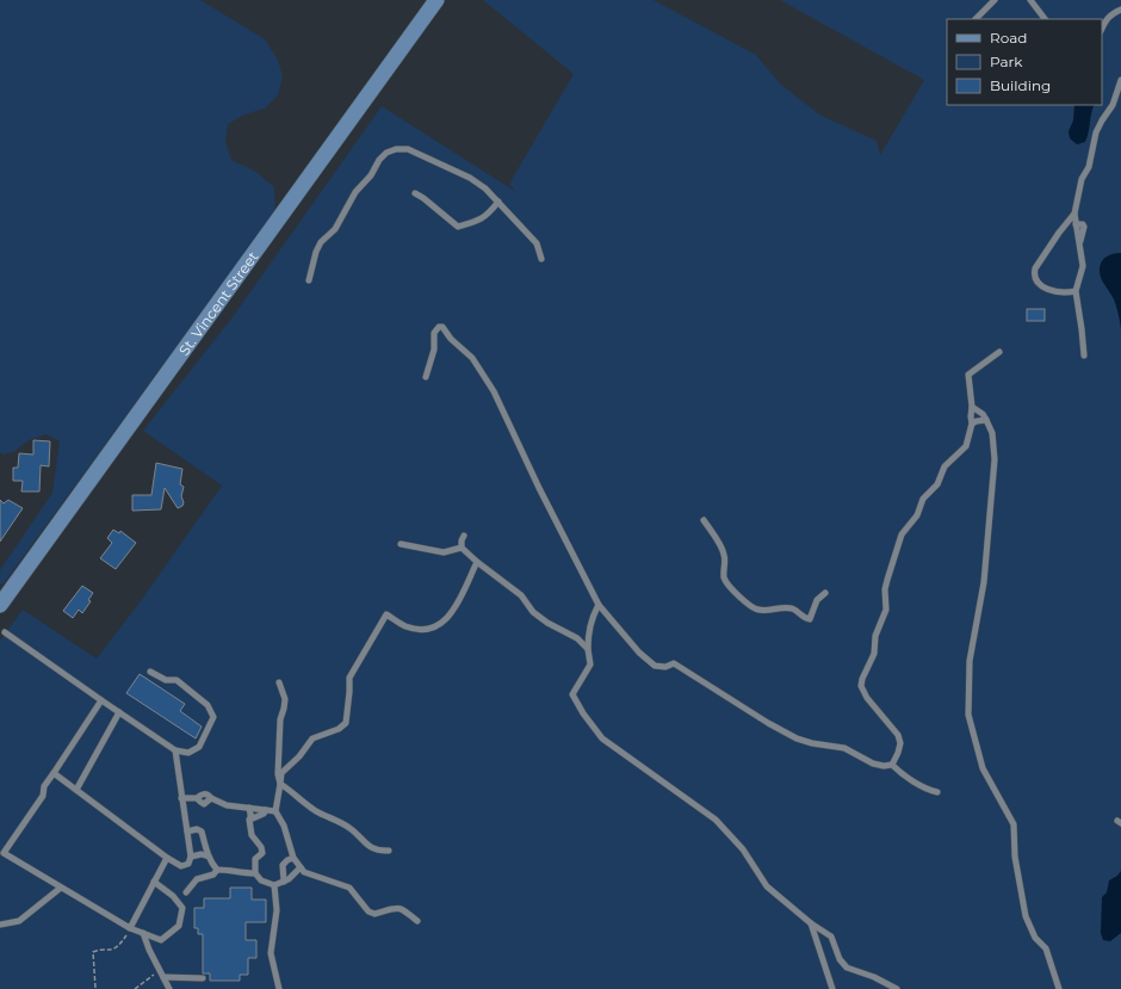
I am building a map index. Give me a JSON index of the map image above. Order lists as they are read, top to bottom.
{
  "streets": {
    "main road": ["St. Vincent Street"]
  },
  "legend": ["Road", "Park", "Building"]
}
